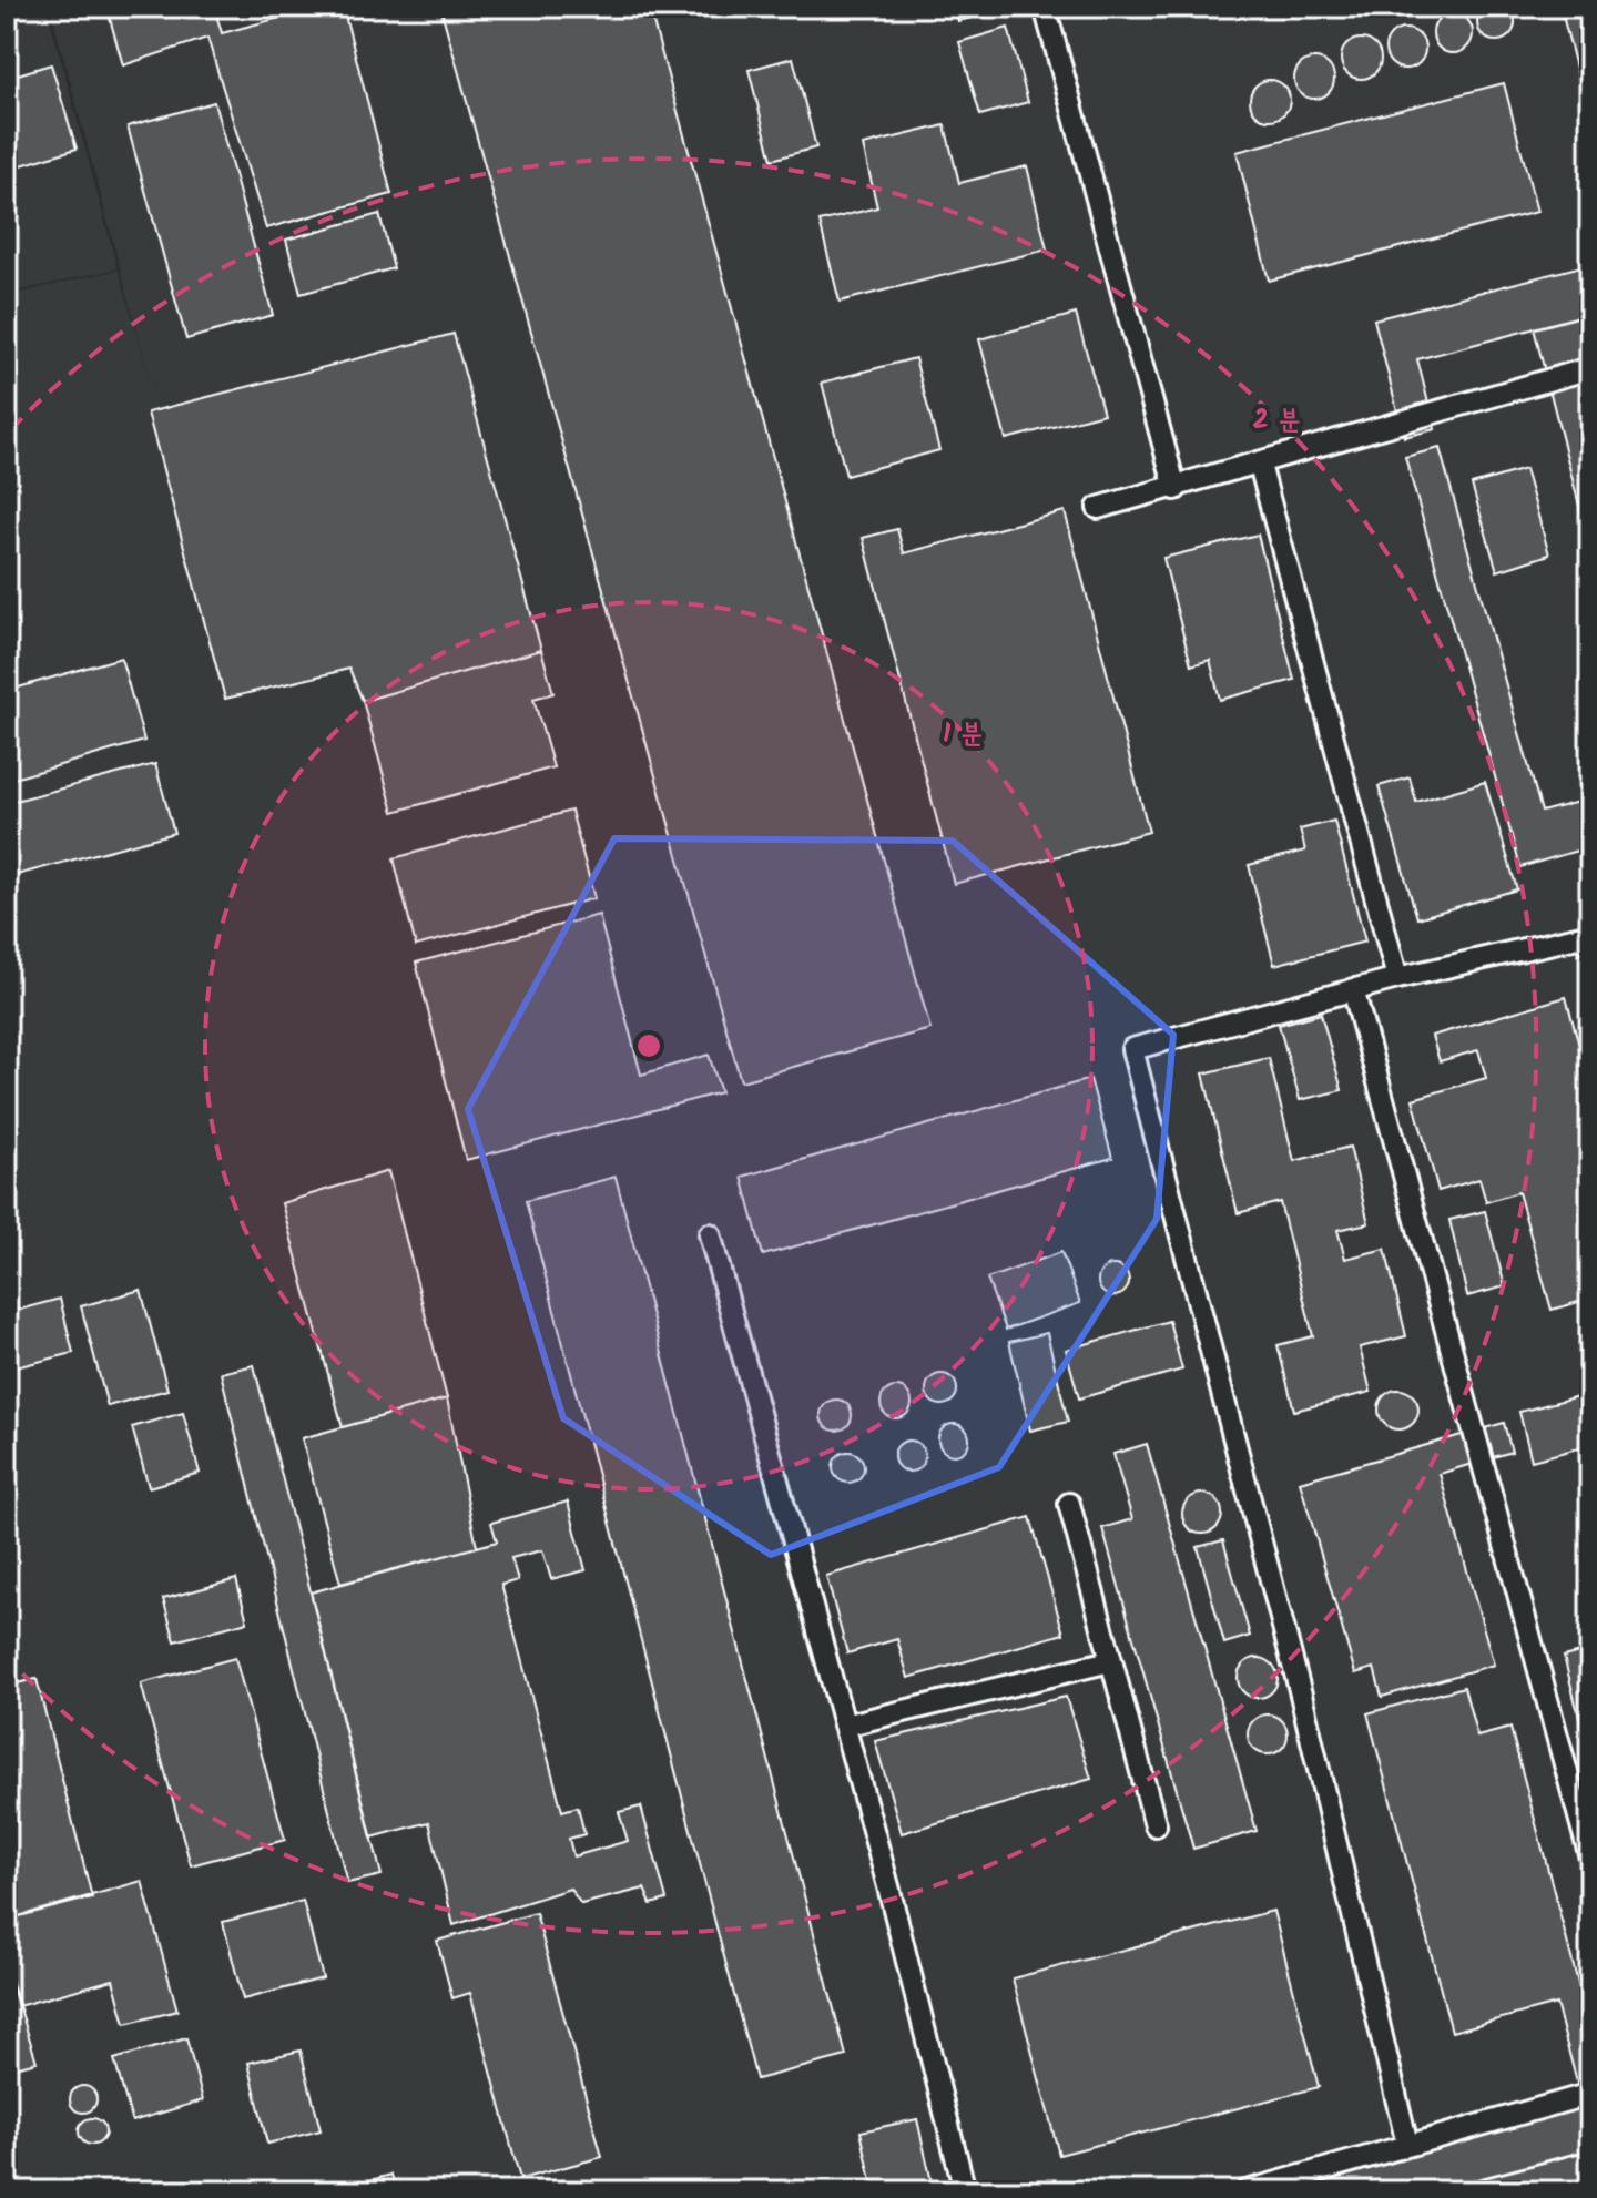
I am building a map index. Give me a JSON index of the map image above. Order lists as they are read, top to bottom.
{
  "rings": ["2 분", "1 분"]
}
